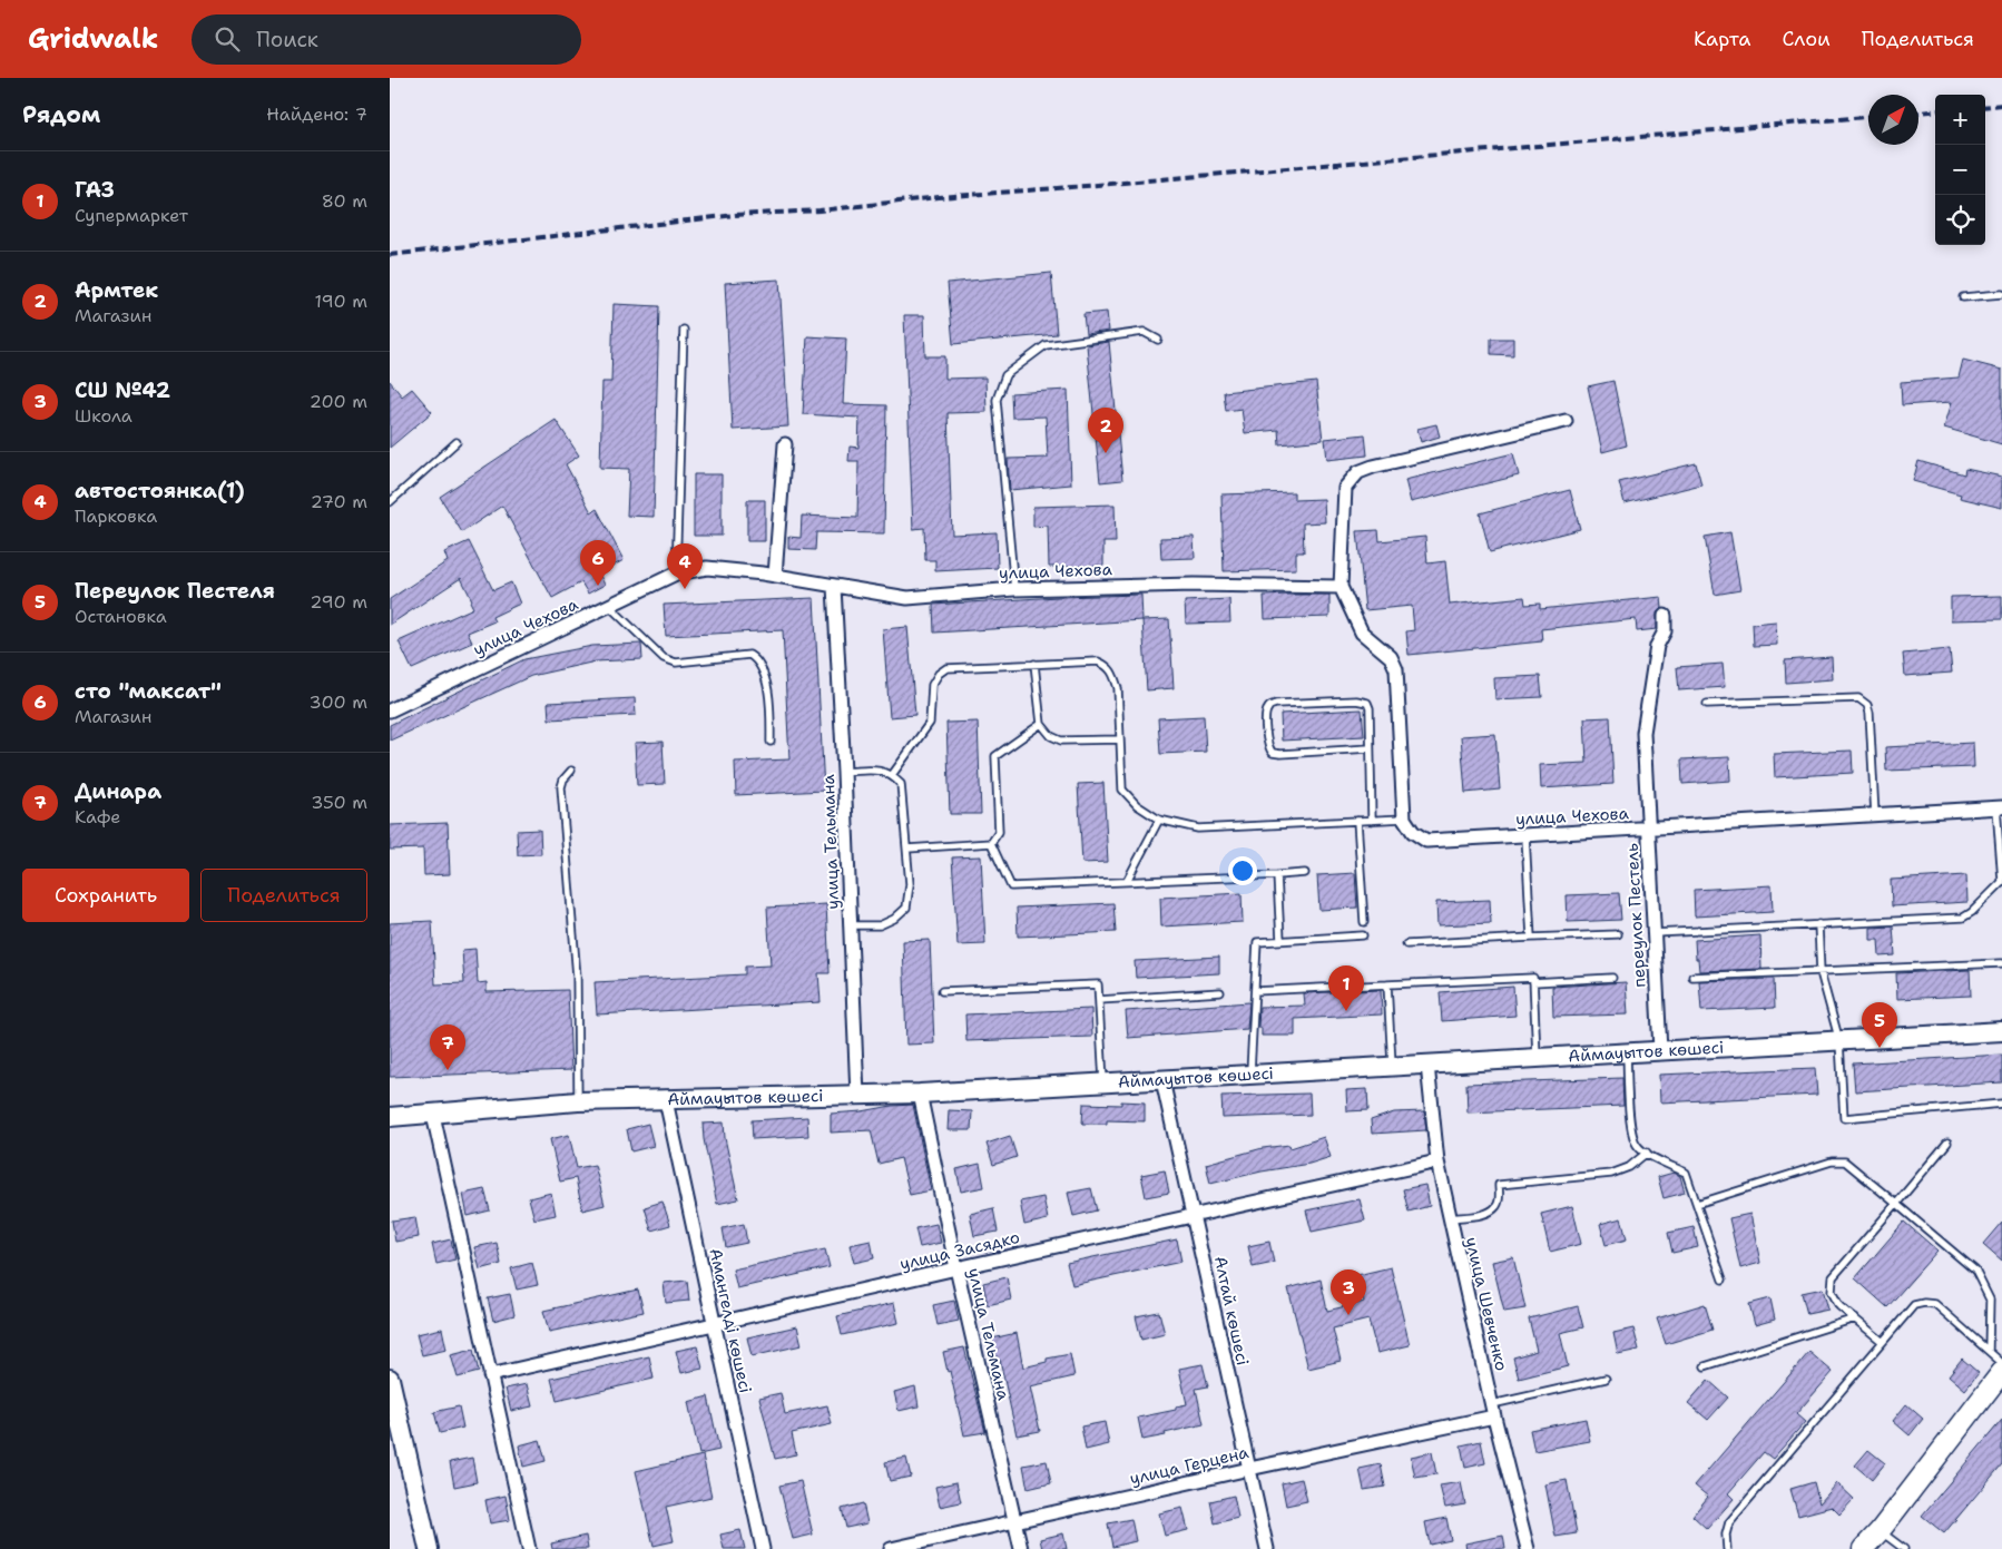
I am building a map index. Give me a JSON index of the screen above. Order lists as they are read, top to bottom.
{
  "streets": {
    "street": [
      "улица Чехова",
      "улица Тельмана",
      "переулок Пестель",
      "Аймауытов көшесі",
      "улица Засядко",
      "улица Шевченко",
      "Алтай көшесі",
      "Амангелді көшесі",
      "улица Герцена"
    ]
  },
  "crossings": [
    ["улица Чехова", "улица Тельмана"],
    ["улица Чехова", "переулок Пестель"],
    ["улица Тельмана", "Аймауытов көшесі"],
    ["улица Тельмана", "улица Засядко"],
    ["улица Тельмана", "улица Герцена"],
    ["переулок Пестель", "Аймауытов көшесі"],
    ["Аймауытов көшесі", "улица Шевченко"],
    ["Аймауытов көшесі", "Алтай көшесі"],
    ["Аймауытов көшесі", "Амангелді көшесі"],
    ["улица Засядко", "улица Шевченко"],
    ["улица Засядко", "Алтай көшесі"],
    ["улица Засядко", "Амангелді көшесі"],
    ["улица Шевченко", "улица Герцена"],
    ["Алтай көшесі", "улица Герцена"]
  ],
  "north": "top right",
  "page": {
    "header": "Gridwalk",
    "search": "Поиск",
    "nav": ["Карта", "Слои", "Поделиться"],
    "heading": ["Рядом", "Найдено: 7"],
    "map_buttons": ["+", "−"],
    "list": [
      {
        "mark": "1",
        "name": "ГАЗ",
        "note": "Супермаркет",
        "value": "80 m"
      },
      {
        "mark": "2",
        "name": "Армтек",
        "note": "Магазин",
        "value": "190 m"
      },
      {
        "mark": "3",
        "name": "СШ №42",
        "note": "Школа",
        "value": "200 m"
      },
      {
        "mark": "4",
        "name": "автостоянка(1)",
        "note": "Парковка",
        "value": "270 m"
      },
      {
        "mark": "5",
        "name": "Переулок Пестеля",
        "note": "Остановка",
        "value": "290 m"
      },
      {
        "mark": "6",
        "name": "сто \"максат\"",
        "note": "Магазин",
        "value": "300 m"
      },
      {
        "mark": "7",
        "name": "Динара",
        "note": "Кафе",
        "value": "350 m"
      }
    ],
    "pins": [
      "2",
      "6",
      "4",
      "1",
      "5",
      "7",
      "3"
    ],
    "buttons": ["Сохранить", "Поделиться"]
  }
}
